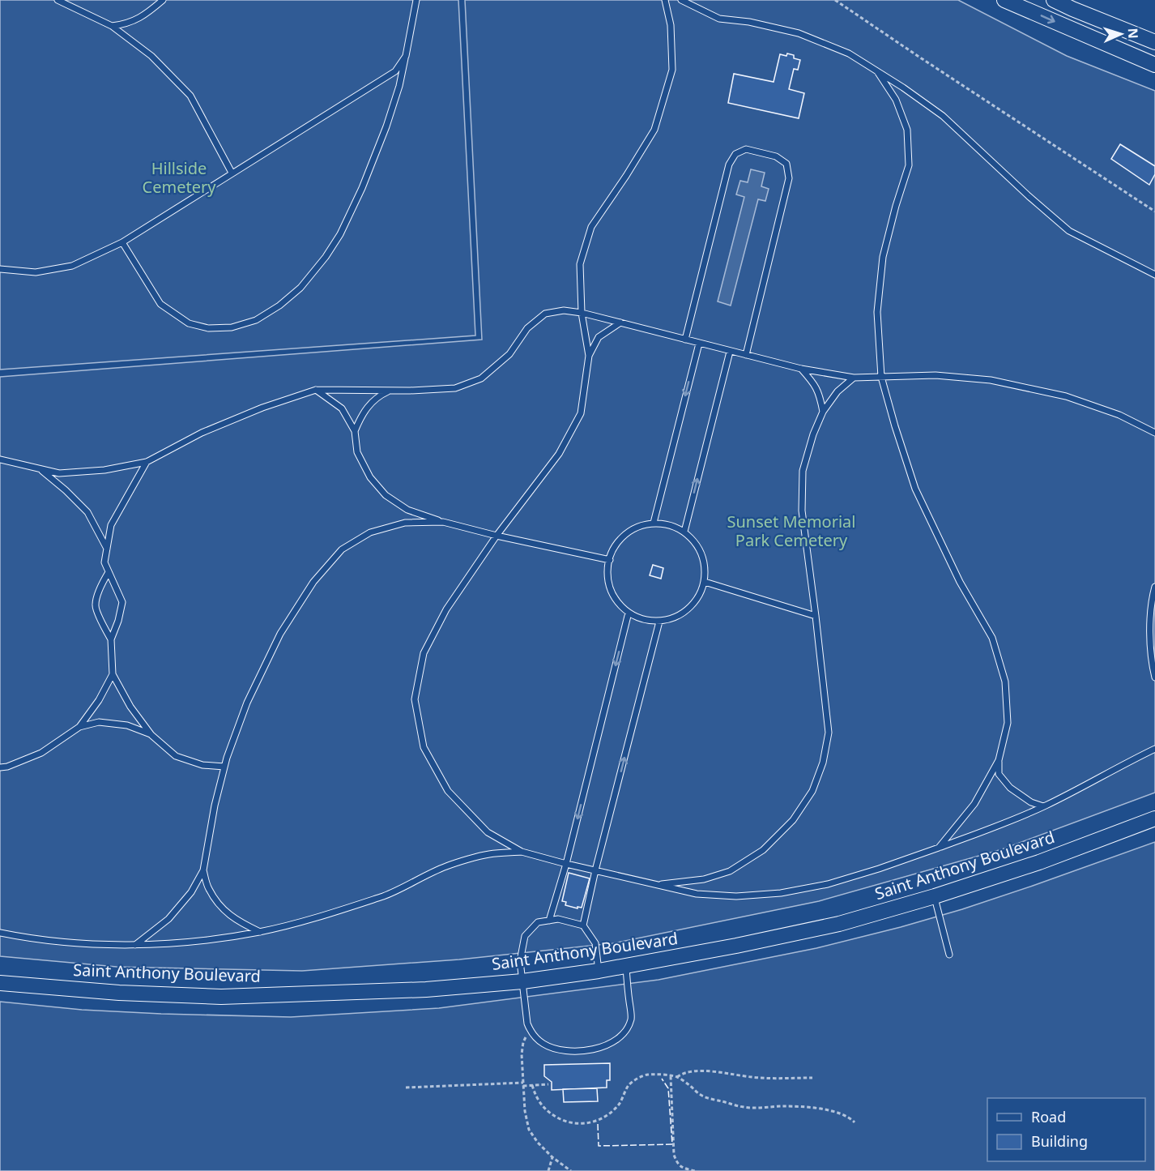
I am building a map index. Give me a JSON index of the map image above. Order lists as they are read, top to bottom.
{
  "streets": {
    "street": ["Saint Anthony Boulevard"]
  },
  "parks": ["Hillside Cemetery", "Sunset Memorial Park Cemetery"],
  "legend": ["Road", "Building"],
  "north": "right"
}
